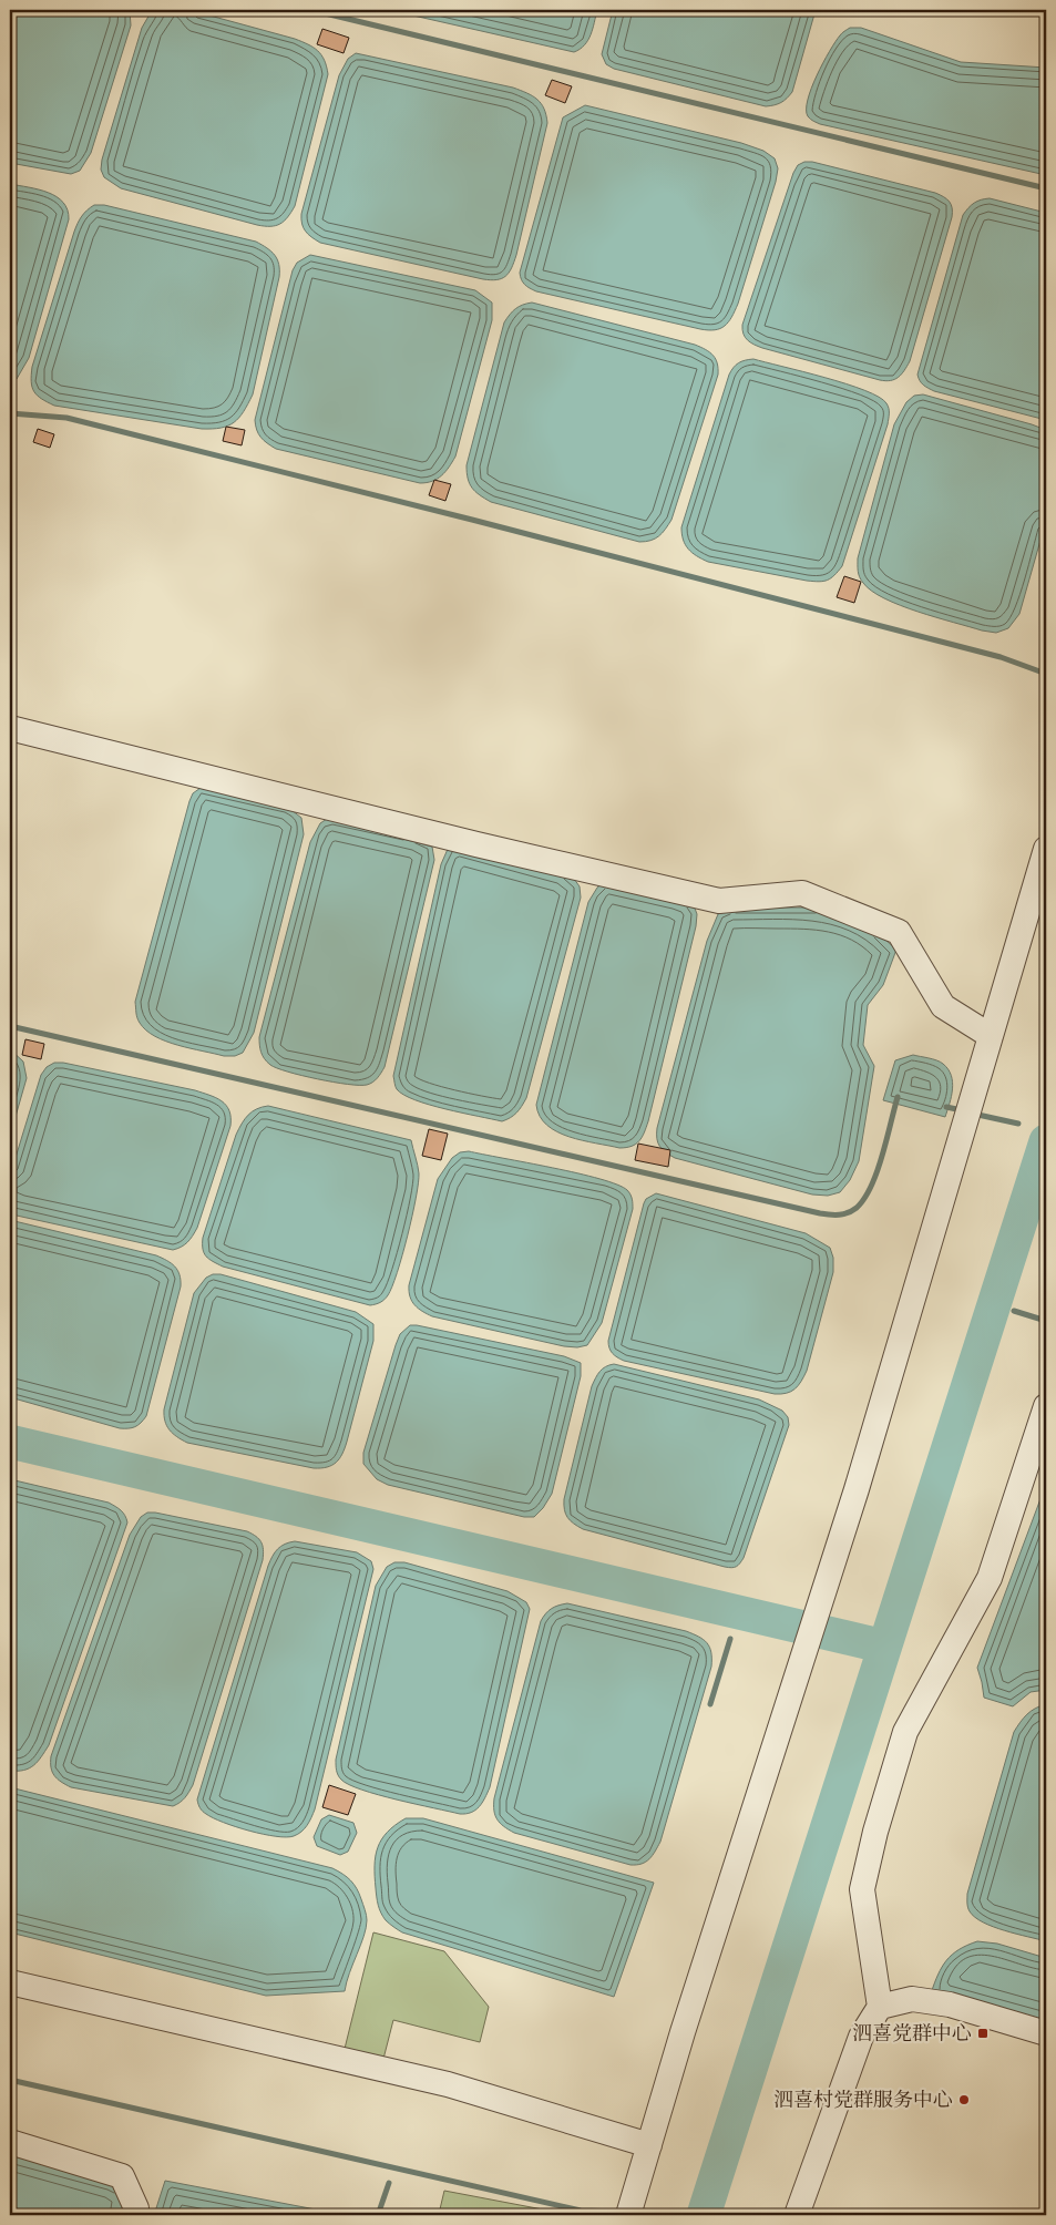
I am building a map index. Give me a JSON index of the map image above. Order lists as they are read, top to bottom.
{
  "places": {
    "transit": ["泗喜党群中心"],
    "other": ["泗喜村党群服务中心"]
  }
}
